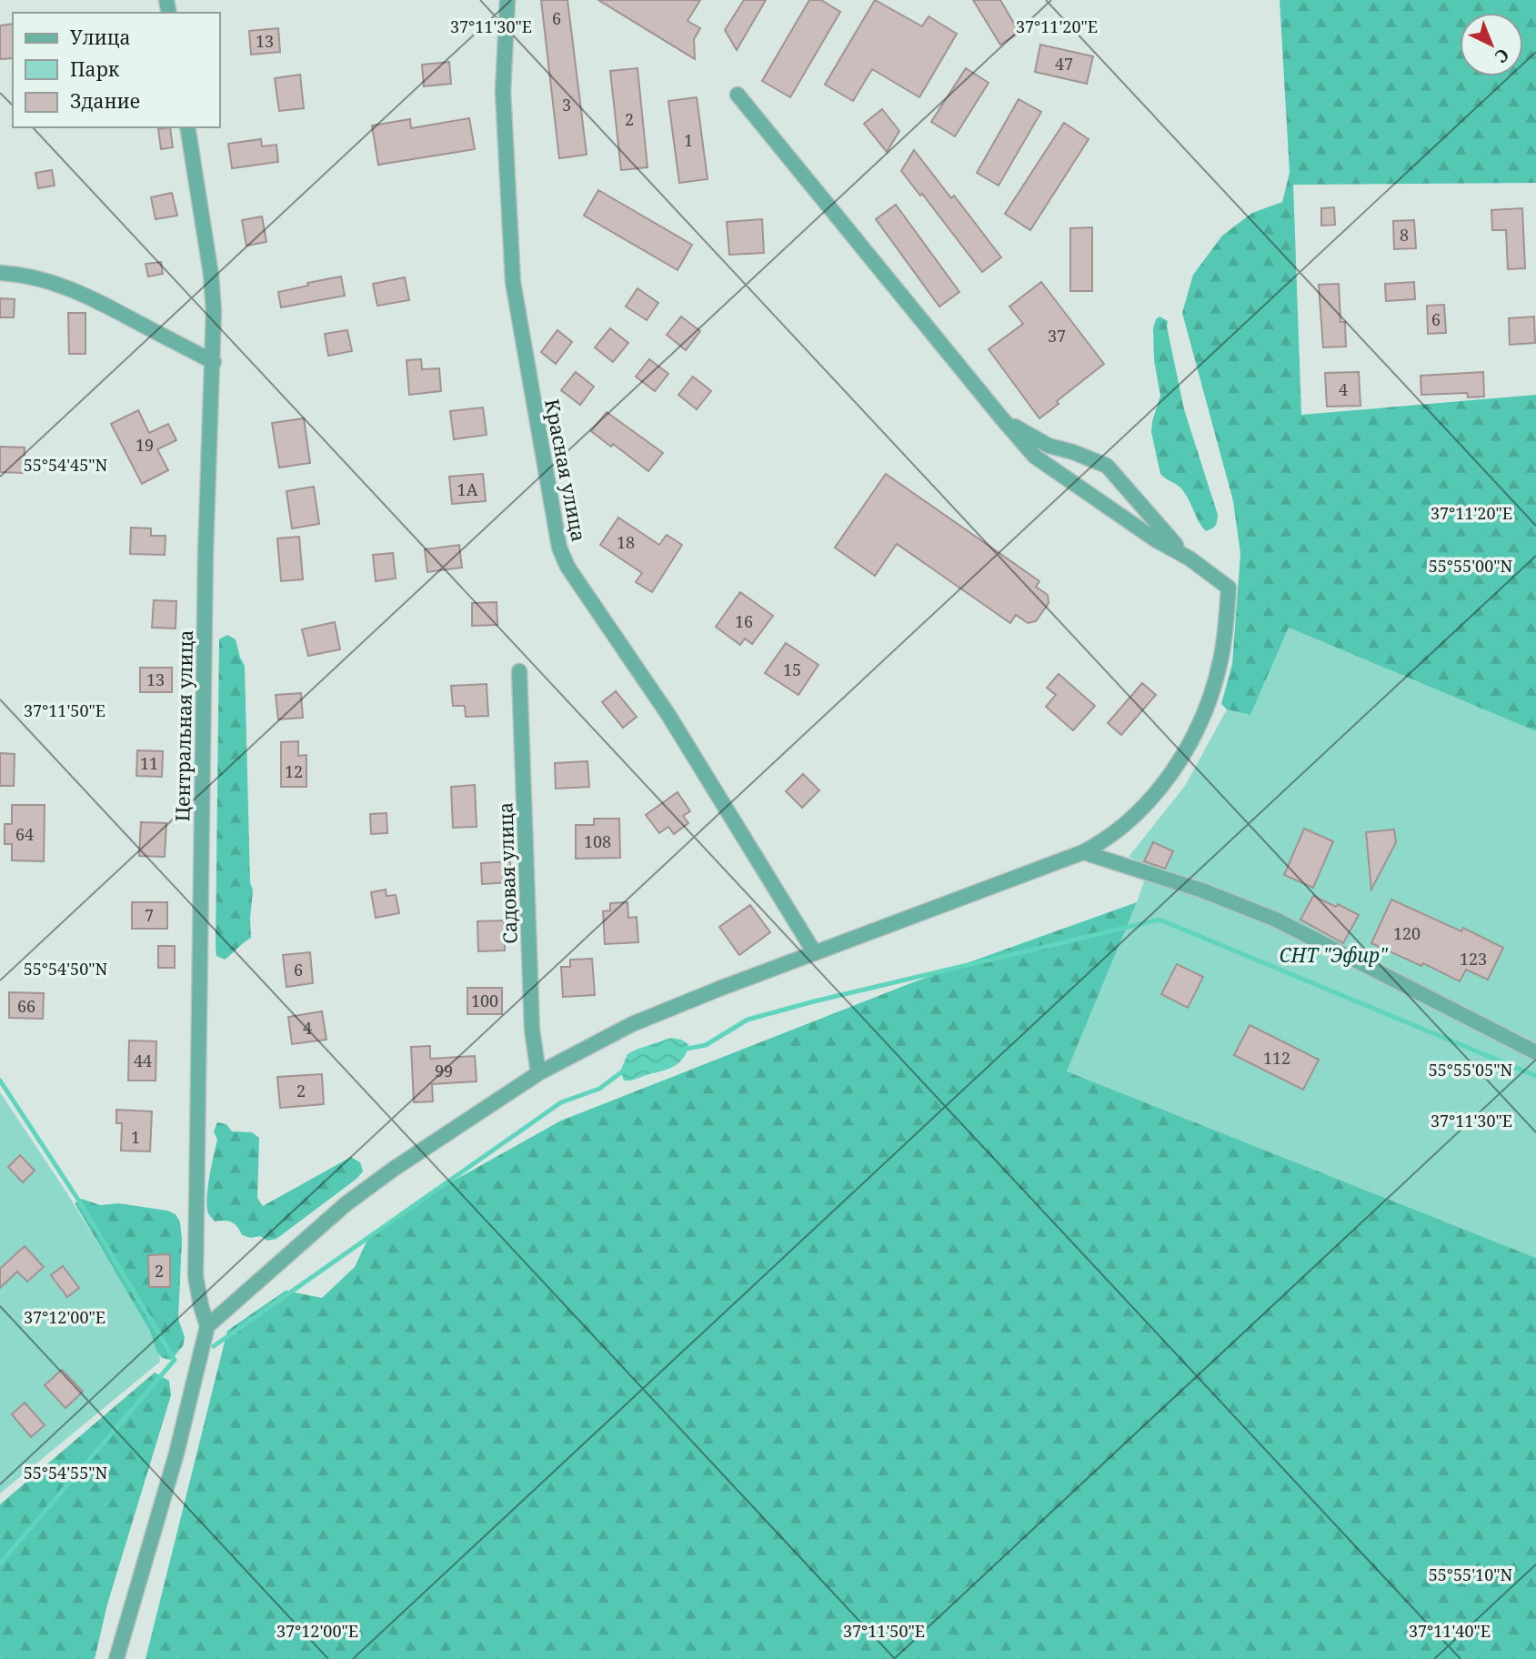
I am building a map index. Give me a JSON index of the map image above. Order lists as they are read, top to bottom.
{
  "streets": {
    "street": ["Красная улица", "Центральная улица", "Садовая улица"]
  },
  "parks": ["СНТ \"Эфир\""],
  "house_numbers": [
    "6",
    "13",
    "47",
    "3",
    "2",
    "1",
    "8",
    "6",
    "37",
    "4",
    "19",
    "1А",
    "18",
    "16",
    "15",
    "13",
    "11",
    "12",
    "64",
    "108",
    "7",
    "120",
    "123",
    "6",
    "100",
    "66",
    "4",
    "112",
    "44",
    "99",
    "2",
    "1",
    "2"
  ],
  "legend": ["Улица", "Парк", "Здание"],
  "north": "bottom right",
  "coordinates": [
    "37°11'30\"E",
    "37°11'20\"E",
    "55°54'45\"N",
    "55°55'00\"N",
    "37°11'50\"E",
    "55°54'50\"N",
    "55°55'05\"N",
    "37°12'00\"E",
    "55°54'55\"N",
    "55°55'10\"N",
    "37°11'40\"E"
  ]
}
